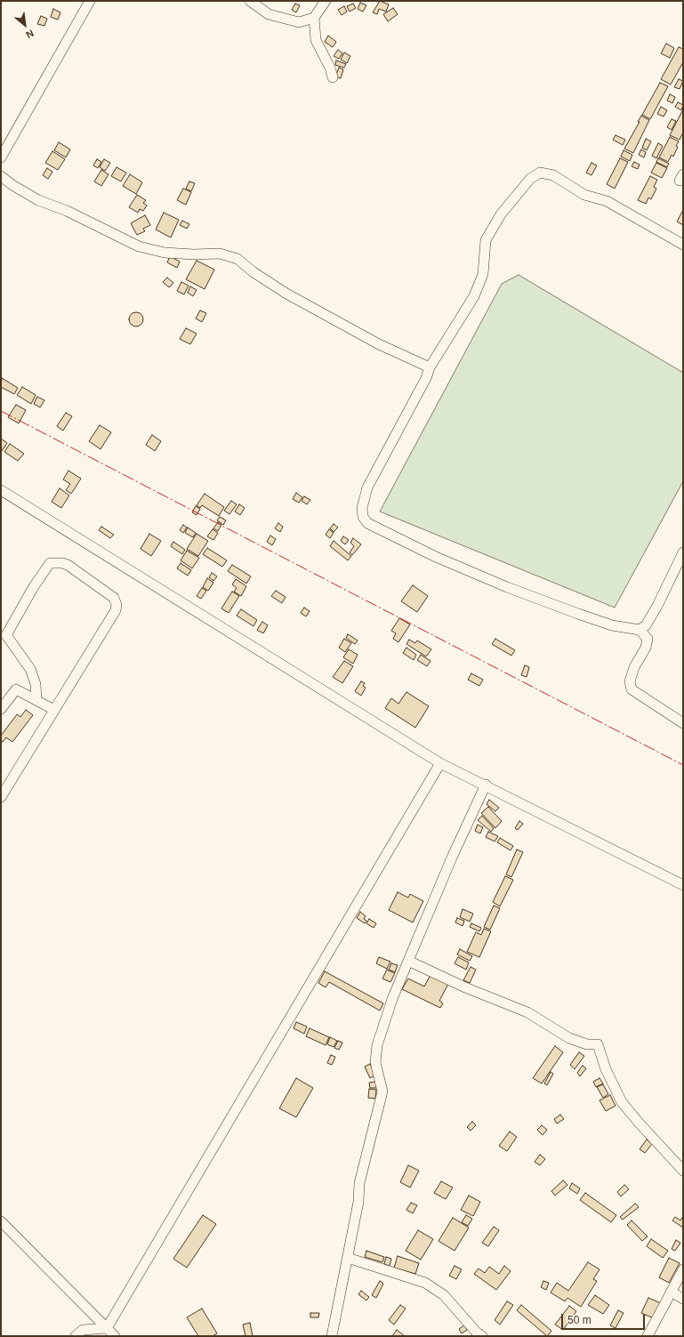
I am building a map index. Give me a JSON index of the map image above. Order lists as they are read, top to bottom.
{
  "scale_bar": "50 m",
  "north": "bottom right"
}
